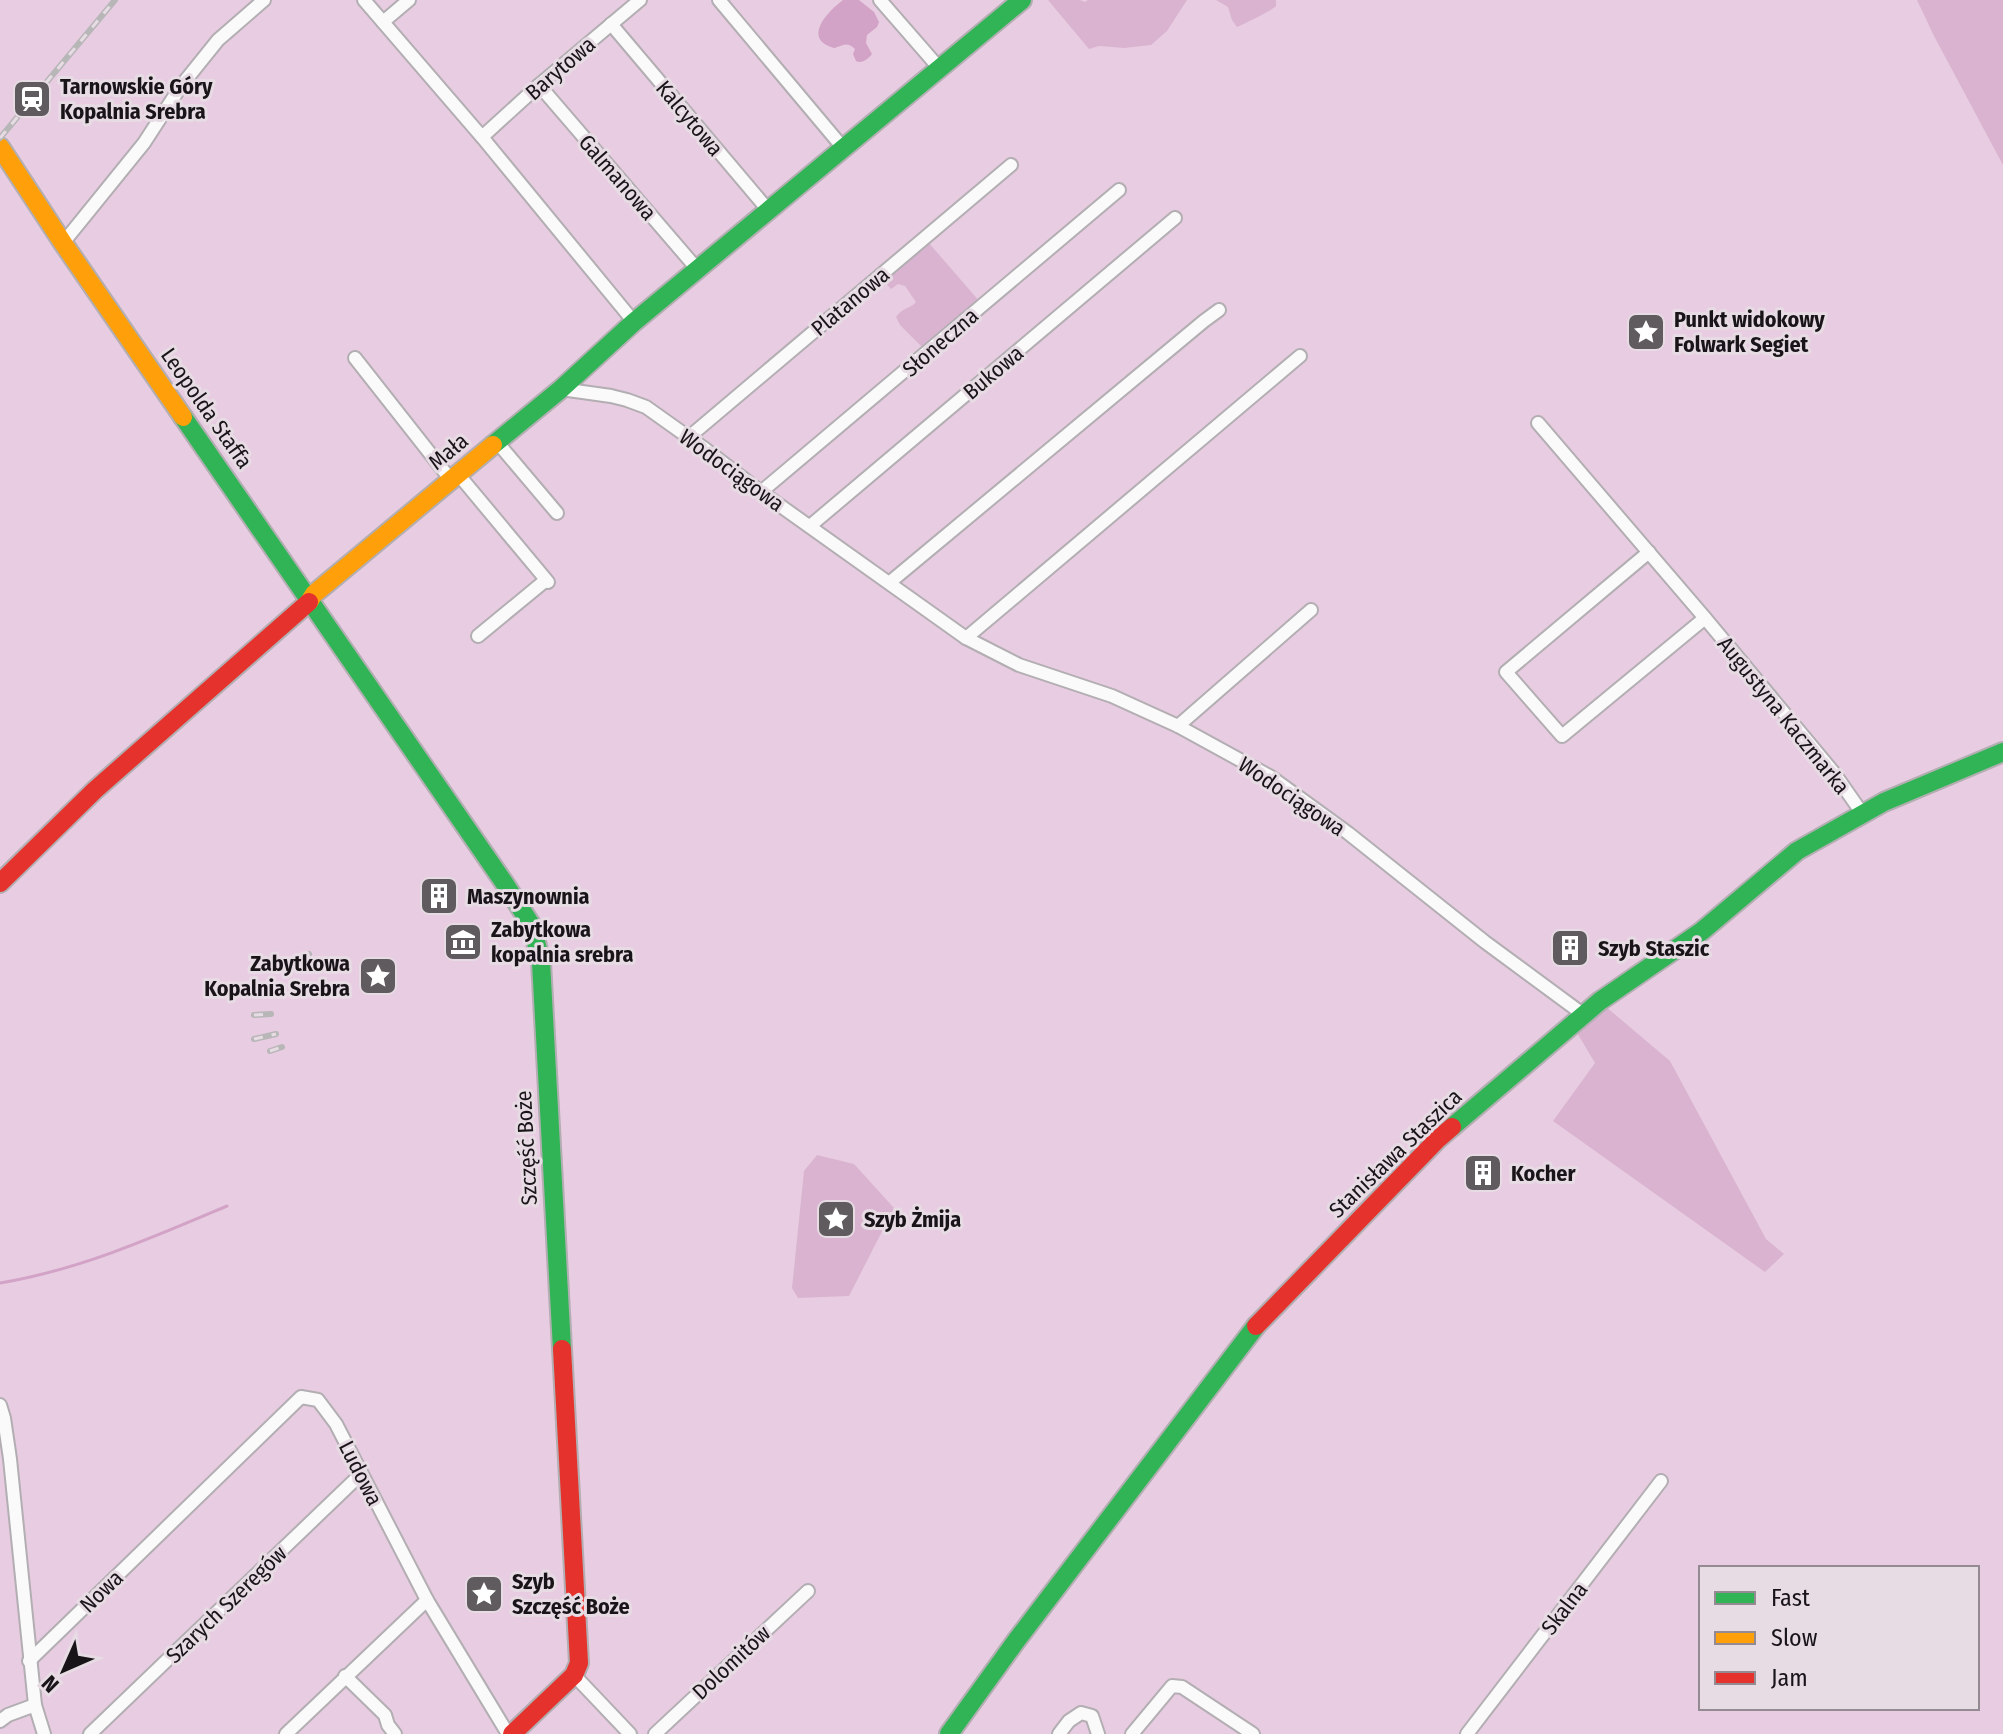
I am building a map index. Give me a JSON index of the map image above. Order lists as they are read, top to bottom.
{
  "streets": {
    "street": [
      "Barytowa",
      "Kalcytowa",
      "Galmanowa",
      "Platanowa",
      "Słoneczna",
      "Bukowa",
      "Leopolda Staffa",
      "Mała",
      "Wodociągowa",
      "Augustyna Kaczmarka",
      "Szczęść Boże",
      "Stanisława Staszica",
      "Ludowa",
      "Nowa",
      "Szarych Szeregów",
      "Skalna",
      "Dolomitów"
    ]
  },
  "crossings": [
    ["Barytowa", "Kalcytowa"],
    ["Barytowa", "Galmanowa"],
    ["Kalcytowa", "Mała"],
    ["Galmanowa", "Mała"],
    ["Platanowa", "Wodociągowa"],
    ["Słoneczna", "Wodociągowa"],
    ["Bukowa", "Wodociągowa"],
    ["Leopolda Staffa", "Mała"],
    ["Leopolda Staffa", "Szczęść Boże"],
    ["Mała", "Wodociągowa"],
    ["Mała", "Szczęść Boże"],
    ["Wodociągowa", "Stanisława Staszica"],
    ["Augustyna Kaczmarka", "Stanisława Staszica"],
    ["Ludowa", "Nowa"],
    ["Ludowa", "Szarych Szeregów"]
  ],
  "places": {
    "station": ["Tarnowskie Góry Kopalnia Srebra"],
    "place": [
      "Punkt widokowy Folwark Segiet",
      "Zabytkowa Kopalnia Srebra",
      "Szyb Żmija",
      "Szyb Szczęść Boże"
    ],
    "building": ["Maszynownia", "Szyb Staszic", "Kocher"],
    "museum": ["Zabytkowa kopalnia srebra"]
  },
  "legend": ["Fast", "Slow", "Jam"],
  "north": "bottom left"
}
